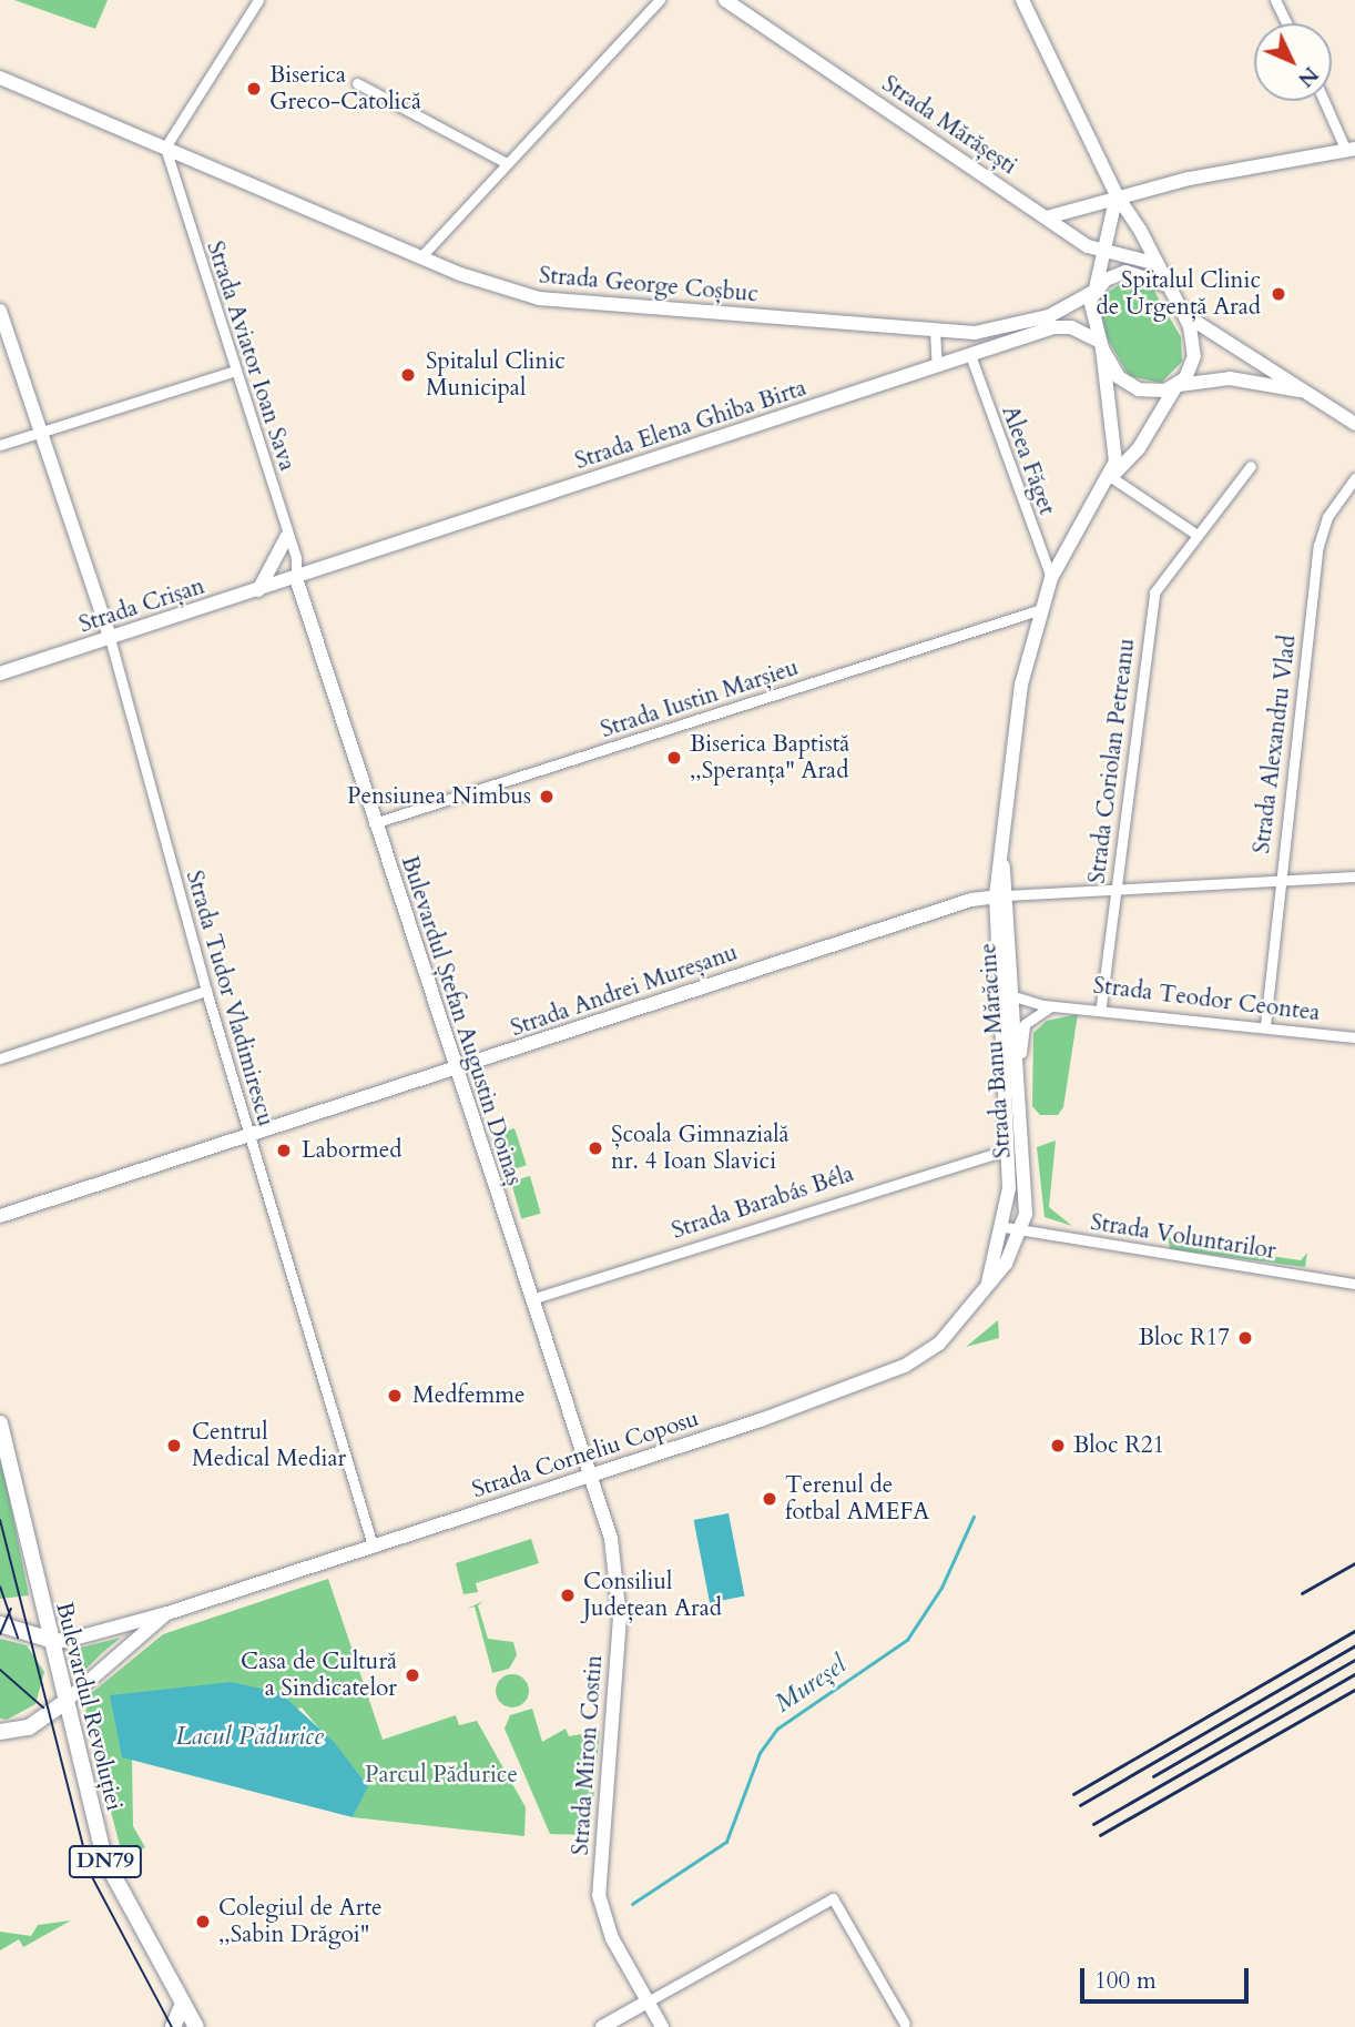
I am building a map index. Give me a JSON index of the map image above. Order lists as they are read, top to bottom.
{
  "streets": {
    "main road": [
      "Strada Mărășești",
      "Strada George Coșbuc",
      "Strada Elena Ghiba Birta",
      "Strada Crișan",
      "Strada Andrei Mureșanu",
      "Bulevardul Ștefan Augustin Doinaș",
      "Strada Banu Mărăcine",
      "Strada Corneliu Coposu",
      "Bulevardul Revoluției",
      "Strada Miron Costin",
      "DN79"
    ],
    "street": [
      "Strada Aviator Ioan Sava",
      "Aleea Făget",
      "Strada Iustin Marșieu",
      "Strada Alexandru Vlad",
      "Strada Coriolan Petreanu",
      "Strada Tudor Vladimirescu",
      "Strada Teodor Ceontea",
      "Strada Barabás Béla",
      "Strada Voluntarilor"
    ]
  },
  "crossings": [
    ["Strada George Coșbuc", "Strada Aviator Ioan Sava"],
    ["Strada George Coșbuc", "Strada Elena Ghiba Birta"],
    ["Strada George Coșbuc", "Strada Banu Mărăcine"],
    ["Strada Aviator Ioan Sava", "Strada Elena Ghiba Birta"],
    ["Strada Aviator Ioan Sava", "Strada Crișan"],
    ["Strada Aviator Ioan Sava", "Bulevardul Ștefan Augustin Doinaș"],
    ["Strada Elena Ghiba Birta", "Aleea Făget"],
    ["Strada Elena Ghiba Birta", "Strada Crișan"],
    ["Strada Elena Ghiba Birta", "Bulevardul Ștefan Augustin Doinaș"],
    ["Strada Elena Ghiba Birta", "Strada Banu Mărăcine"],
    ["Aleea Făget", "Strada Banu Mărăcine"],
    ["Strada Crișan", "Strada Tudor Vladimirescu"],
    ["Strada Crișan", "Bulevardul Ștefan Augustin Doinaș"],
    ["Strada Iustin Marșieu", "Bulevardul Ștefan Augustin Doinaș"],
    ["Strada Iustin Marșieu", "Strada Banu Mărăcine"],
    ["Strada Alexandru Vlad", "Strada Teodor Ceontea"],
    ["Strada Coriolan Petreanu", "Strada Teodor Ceontea"],
    ["Strada Andrei Mureșanu", "Strada Tudor Vladimirescu"],
    ["Strada Andrei Mureșanu", "Bulevardul Ștefan Augustin Doinaș"],
    ["Strada Andrei Mureșanu", "Strada Banu Mărăcine"],
    ["Strada Tudor Vladimirescu", "Strada Corneliu Coposu"],
    ["Strada Teodor Ceontea", "Strada Banu Mărăcine"],
    ["Bulevardul Ștefan Augustin Doinaș", "Strada Barabás Béla"],
    ["Bulevardul Ștefan Augustin Doinaș", "Strada Corneliu Coposu"],
    ["Bulevardul Ștefan Augustin Doinaș", "Strada Miron Costin"],
    ["Strada Banu Mărăcine", "Strada Barabás Béla"],
    ["Strada Banu Mărăcine", "Strada Voluntarilor"],
    ["Strada Banu Mărăcine", "Strada Corneliu Coposu"],
    ["Strada Voluntarilor", "Strada Corneliu Coposu"],
    ["Strada Corneliu Coposu", "Bulevardul Revoluției"],
    ["Strada Corneliu Coposu", "Strada Miron Costin"]
  ],
  "water": ["Mureșel", "Lacul Pădurice"],
  "parks": ["Parcul Pădurice"],
  "places": [
    "Biserica Greco-Catolică",
    "Spitalul Clinic de Urgență Arad",
    "Spitalul Clinic Municipal",
    "Biserica Baptistă ,,Speranța\" Arad",
    "Pensiunea Nimbus",
    "Școala Gimnazială nr. 4 Ioan Slavici",
    "Labormed",
    "Bloc R17",
    "Medfemme",
    "Centrul Medical Mediar",
    "Bloc R21",
    "Terenul de fotbal AMEFA",
    "Consiliul Județean Arad",
    "Casa de Cultură a Sindicatelor",
    "Colegiul de Arte ,,Sabin Drăgoi\""
  ],
  "scale_bar": "100 m",
  "north": "bottom right"
}
